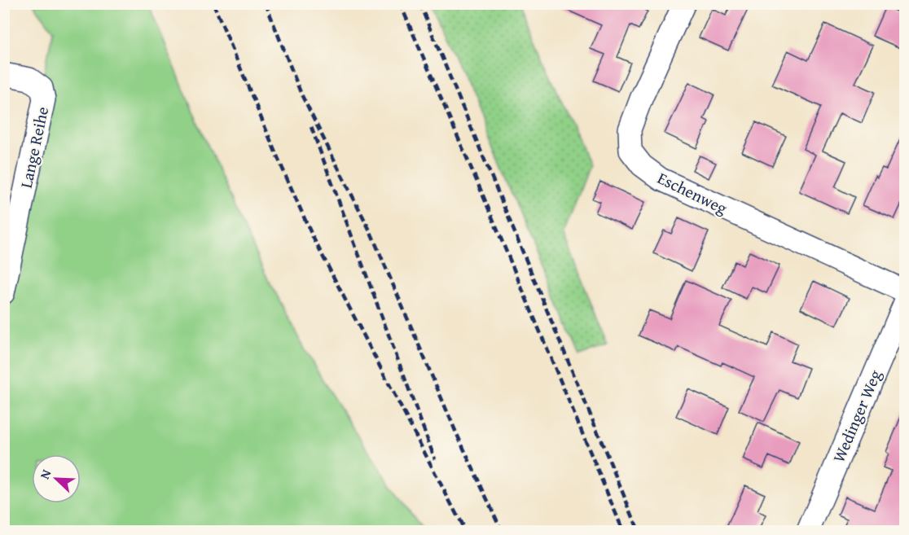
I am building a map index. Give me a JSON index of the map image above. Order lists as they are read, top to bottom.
{
  "streets": {
    "street": ["Lange Reihe", "Eschenweg", "Wedinger Weg"]
  },
  "north": "top left"
}
